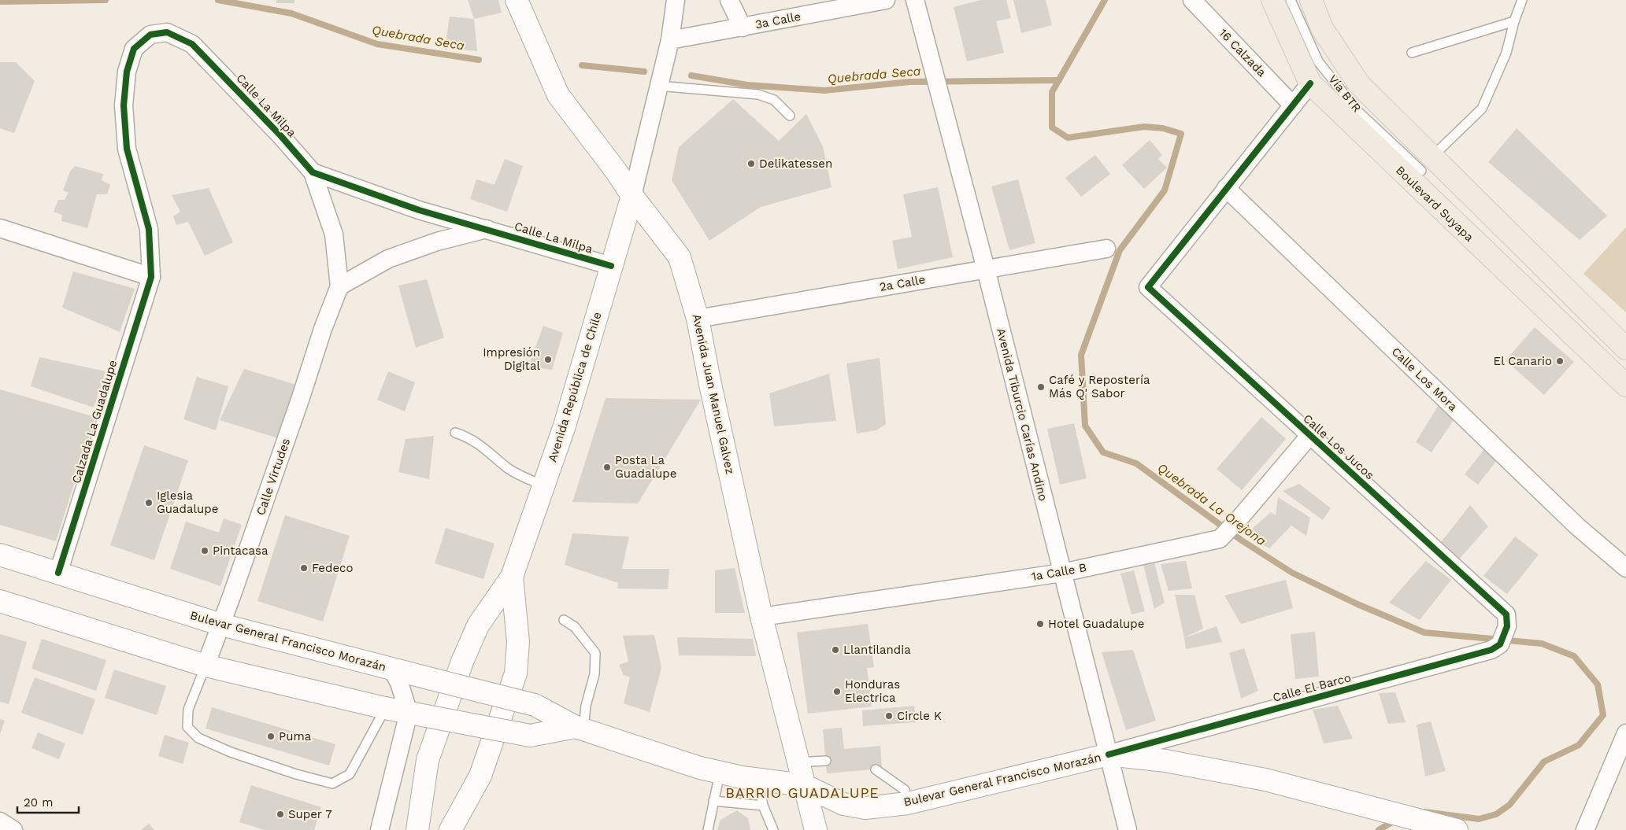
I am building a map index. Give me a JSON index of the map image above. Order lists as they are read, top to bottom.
{
  "streets": {
    "main road": [
      "Boulevard Suyapa",
      "Avenida República de Chile",
      "Avenida Juan Manuel Galvez",
      "Bulevar General Francisco Morazán"
    ],
    "street": [
      "3a Calle",
      "16 Calzada",
      "Calle La Milpa",
      "2a Calle",
      "Calle Los Mora",
      "Avenida Tiburcio Carías Andino",
      "Calzada La Guadalupe",
      "Calle Los Jucos",
      "Calle Virtudes",
      "1a Calle B",
      "Calle El Barco"
    ],
    "lane": ["Vía BTR"]
  },
  "crossings": [
    ["Calle La Milpa", "Avenida República de Chile"],
    ["Calle La Milpa", "Calzada La Guadalupe"],
    ["Calle La Milpa", "Calle Virtudes"],
    ["2a Calle", "Avenida Juan Manuel Galvez"],
    ["2a Calle", "Avenida Tiburcio Carías Andino"],
    ["Calle Los Mora", "Calle Los Jucos"],
    ["Avenida República de Chile", "Avenida Juan Manuel Galvez"],
    ["Avenida Juan Manuel Galvez", "1a Calle B"],
    ["Avenida Juan Manuel Galvez", "Bulevar General Francisco Morazán"],
    ["Avenida Tiburcio Carías Andino", "1a Calle B"],
    ["Avenida Tiburcio Carías Andino", "Bulevar General Francisco Morazán"],
    ["Avenida Tiburcio Carías Andino", "Calle El Barco"],
    ["Calzada La Guadalupe", "Bulevar General Francisco Morazán"],
    ["Calle Los Jucos", "1a Calle B"],
    ["Calle Los Jucos", "Calle El Barco"],
    ["Calle Virtudes", "Bulevar General Francisco Morazán"],
    ["Bulevar General Francisco Morazán", "Calle El Barco"]
  ],
  "districts": ["BARRIO GUADALUPE"],
  "water": ["Quebrada Seca", "Quebrada La Orejona"],
  "places": [
    "Delikatessen",
    "Impresión Digital",
    "El Canario",
    "Café y Repostería Más Q' Sabor",
    "Posta La Guadalupe",
    "Iglesia Guadalupe",
    "Pintacasa",
    "Fedeco",
    "Hotel Guadalupe",
    "Llantilandia",
    "Honduras Electrica",
    "Circle K",
    "Puma",
    "Super 7"
  ],
  "scale_bar": "20 m"
}
